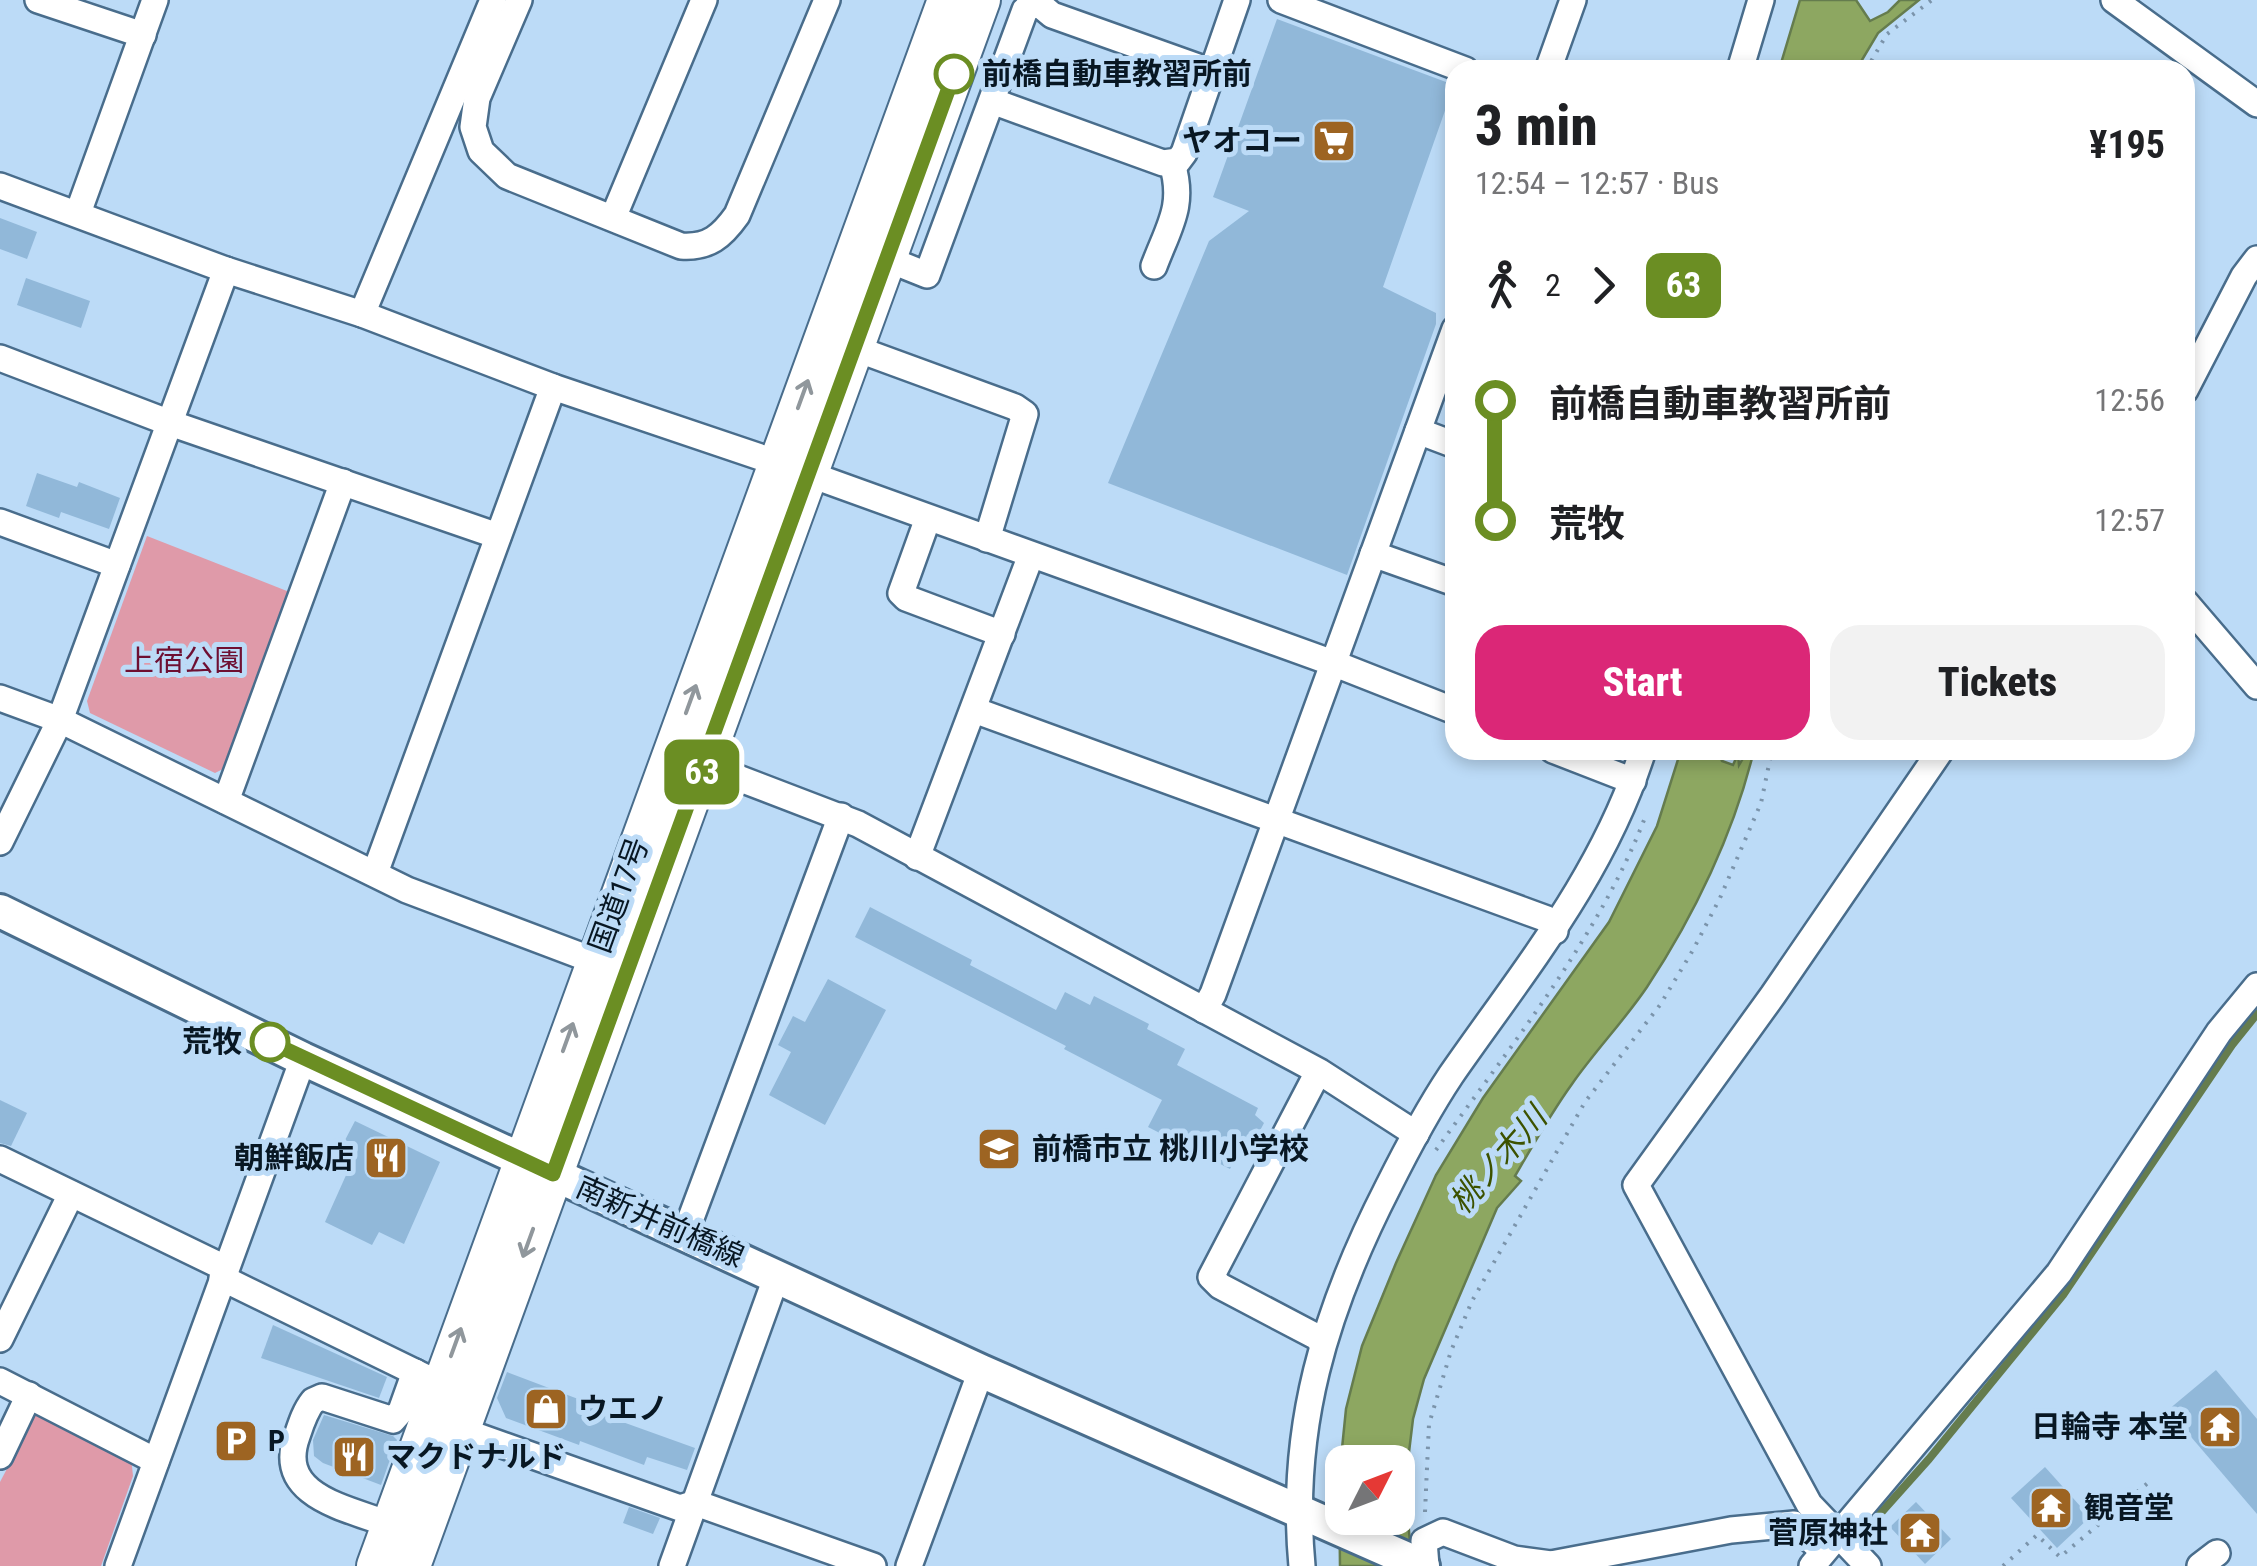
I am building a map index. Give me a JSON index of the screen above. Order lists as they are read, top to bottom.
{
  "streets": {
    "highway": ["国道17号"],
    "main road": ["南新井前橋線"]
  },
  "crossings": [
    ["国道17号", "南新井前橋線"]
  ],
  "water": ["桃ノ木川"],
  "parks": ["上宿公園"],
  "places": {
    "other": ["前橋自動車教習所前", "荒牧"],
    "supermarket": ["ヤオコー"],
    "school or university": ["前橋市立 桃川小学校"],
    "restaurant": ["朝鮮飯店", "マクドナルド"],
    "shop": ["ウエノ"],
    "temple": ["日輪寺 本堂", "観音堂", "菅原神社"],
    "parking": ["P"]
  },
  "lines": ["bus line 63"],
  "north": "top right",
  "page": {
    "on_map": "63",
    "heading": ["3 min", "12:54 – 12:57 · Bus", "¥195"],
    "legs": ["2", "63"],
    "list": [
      {
        "name": "前橋自動車教習所前",
        "value": "12:56"
      },
      {
        "name": "荒牧",
        "value": "12:57"
      }
    ],
    "buttons": ["Start", "Tickets"]
  }
}
